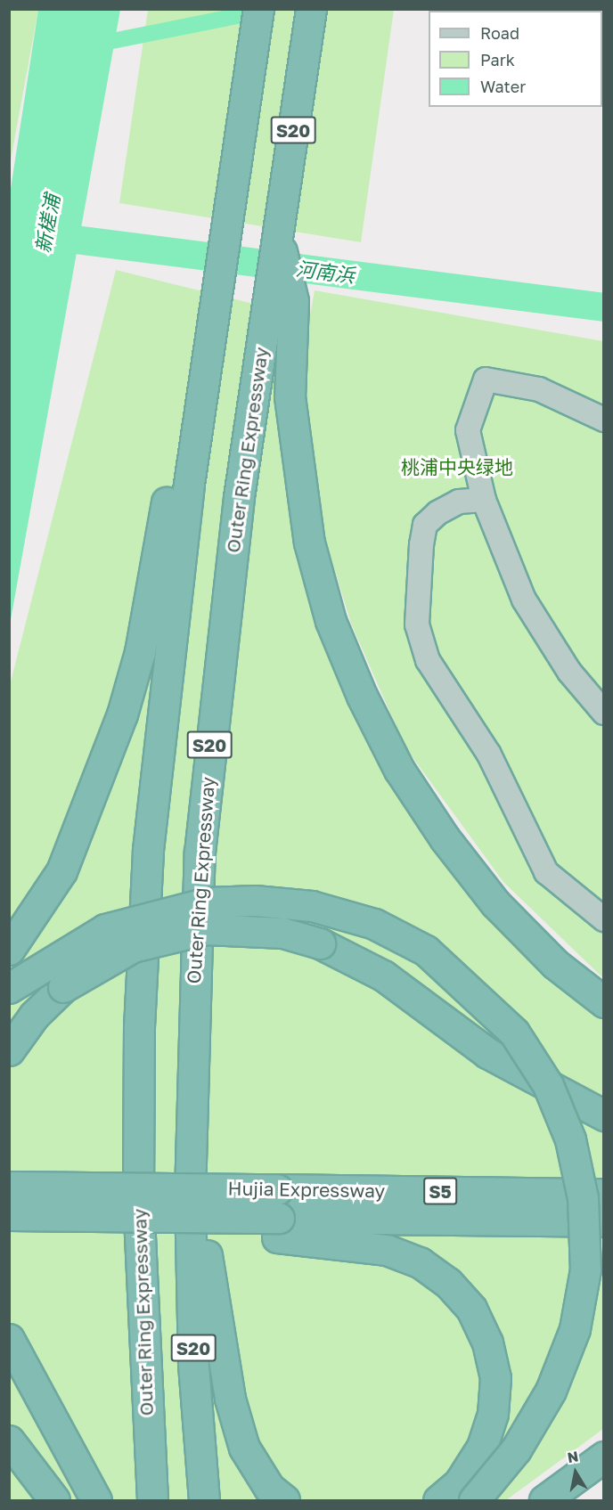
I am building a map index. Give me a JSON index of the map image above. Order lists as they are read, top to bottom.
{
  "streets": {
    "highway": [
      "S20",
      "Outer Ring Expressway",
      "Hujia Expressway",
      "S5"
    ]
  },
  "crossings": [
    ["S20", "Outer Ring Expressway"]
  ],
  "water": ["新槎浦", "河南浜"],
  "parks": ["桃浦中央绿地"],
  "legend": ["Road", "Park", "Water"],
  "north": "top"
}
